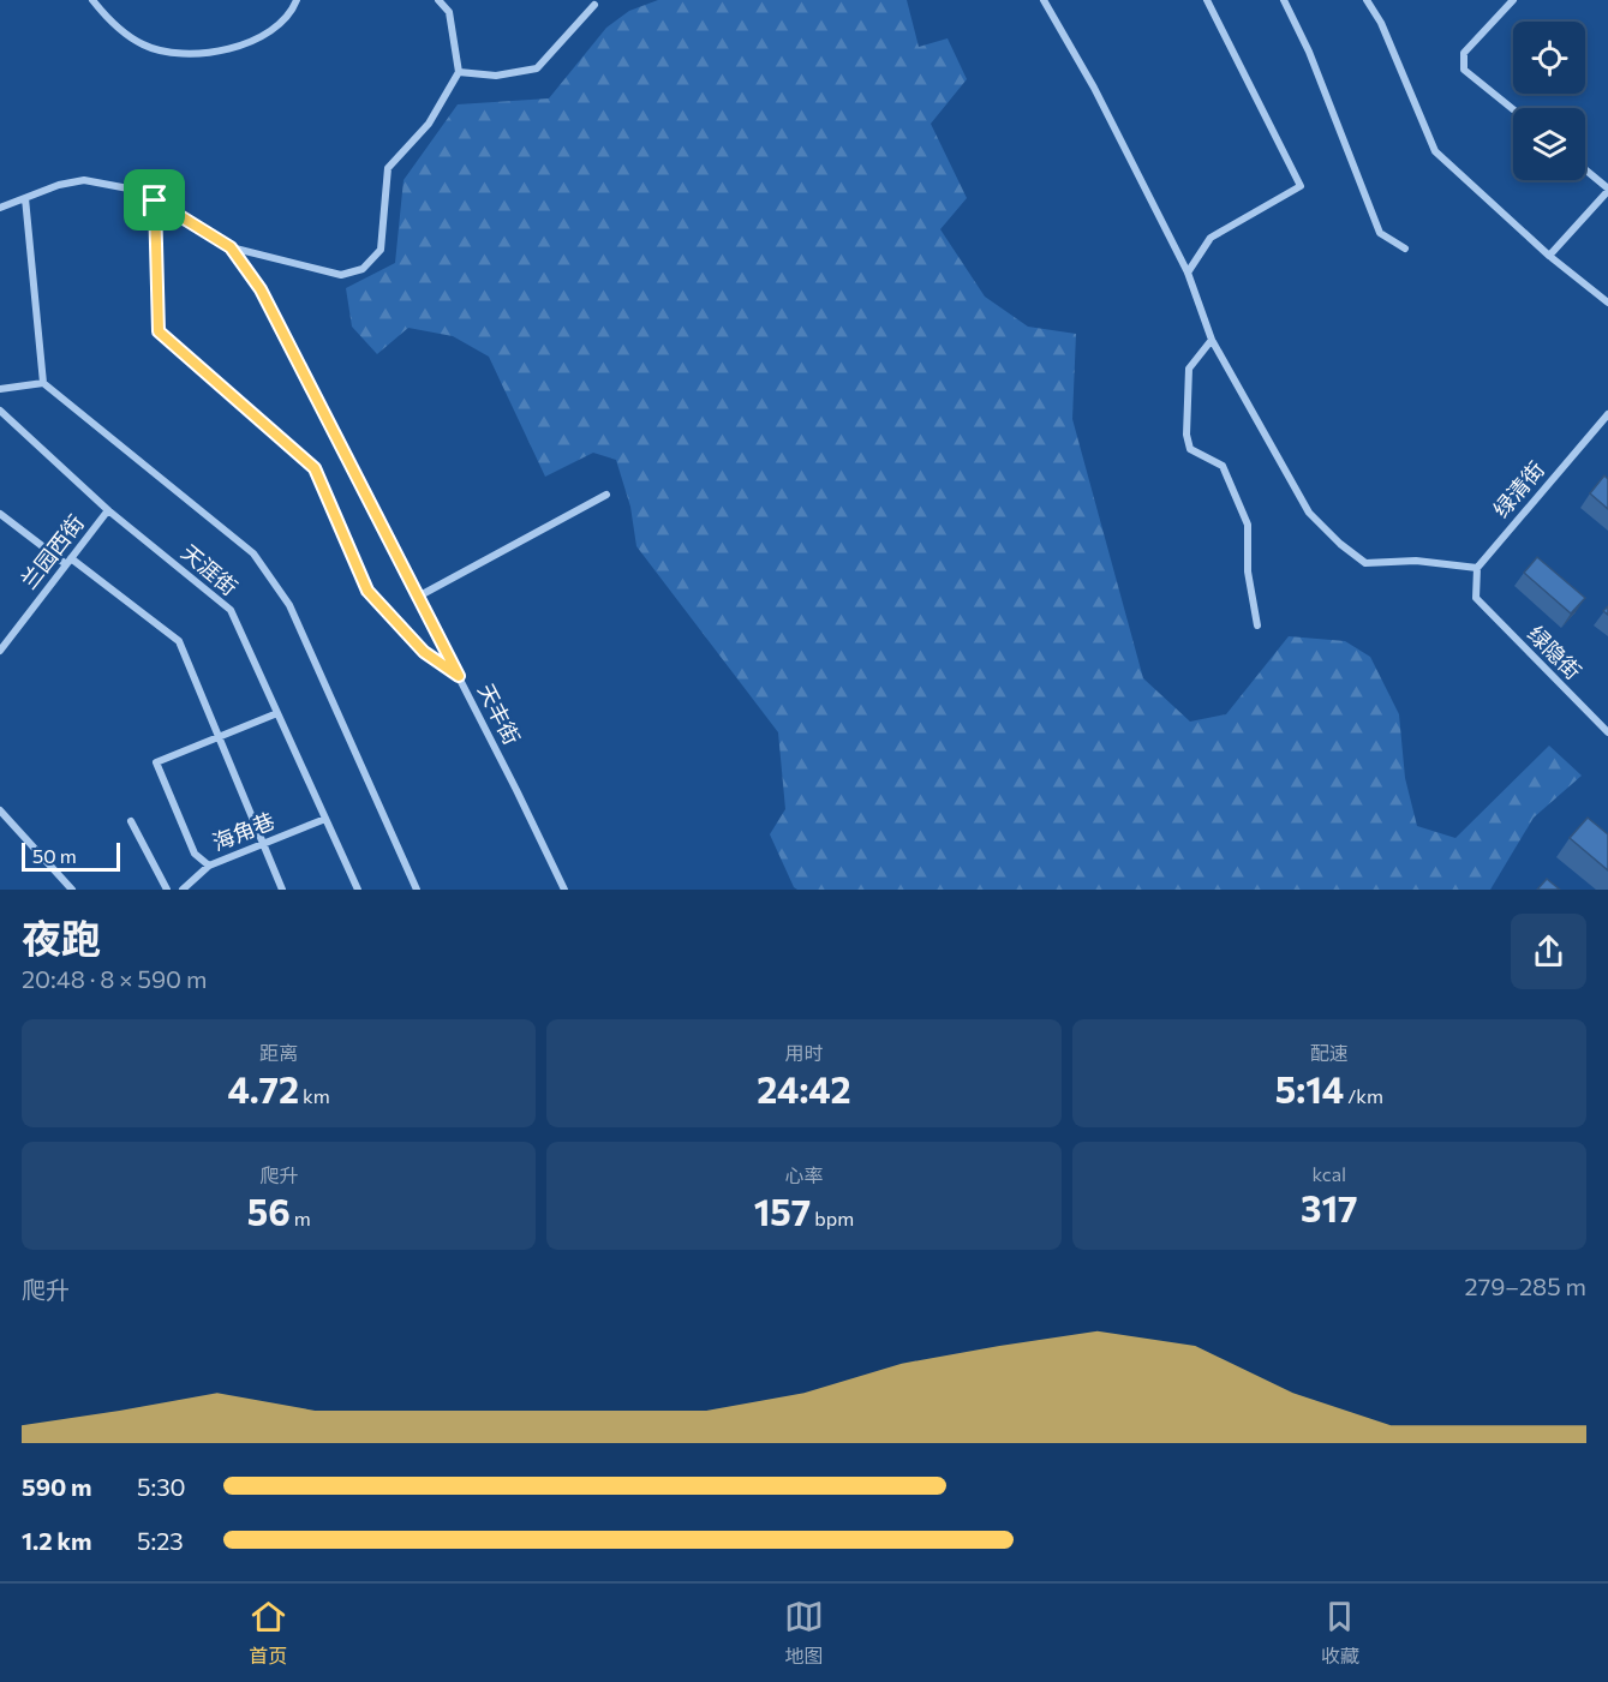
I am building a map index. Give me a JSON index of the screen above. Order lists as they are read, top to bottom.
{
  "streets": {
    "street": [
      "绿清街",
      "兰园西街",
      "天涯街",
      "绿隐街",
      "天丰街",
      "海角巷"
    ]
  },
  "crossings": [
    ["绿清街", "绿隐街"],
    ["兰园西街", "天涯街"],
    ["天涯街", "海角巷"]
  ],
  "scale_bar": "50 m",
  "page": {
    "scale": "50 m",
    "heading": ["夜跑", "20:48 · 8 × 590 m"],
    "stats": [
      ["距离", "4.72 km"],
      ["用时", "24:42"],
      ["配速", "5:14 /km"],
      ["爬升", "56 m"],
      ["心率", "157 bpm"],
      ["kcal", "317"]
    ],
    "chart": ["爬升", "279–285 m"],
    "list": [
      {
        "name": "590 m",
        "note": "5:30"
      },
      {
        "name": "1.2 km",
        "note": "5:23"
      }
    ],
    "tabs": ["首页", "地图", "收藏"]
  }
}
